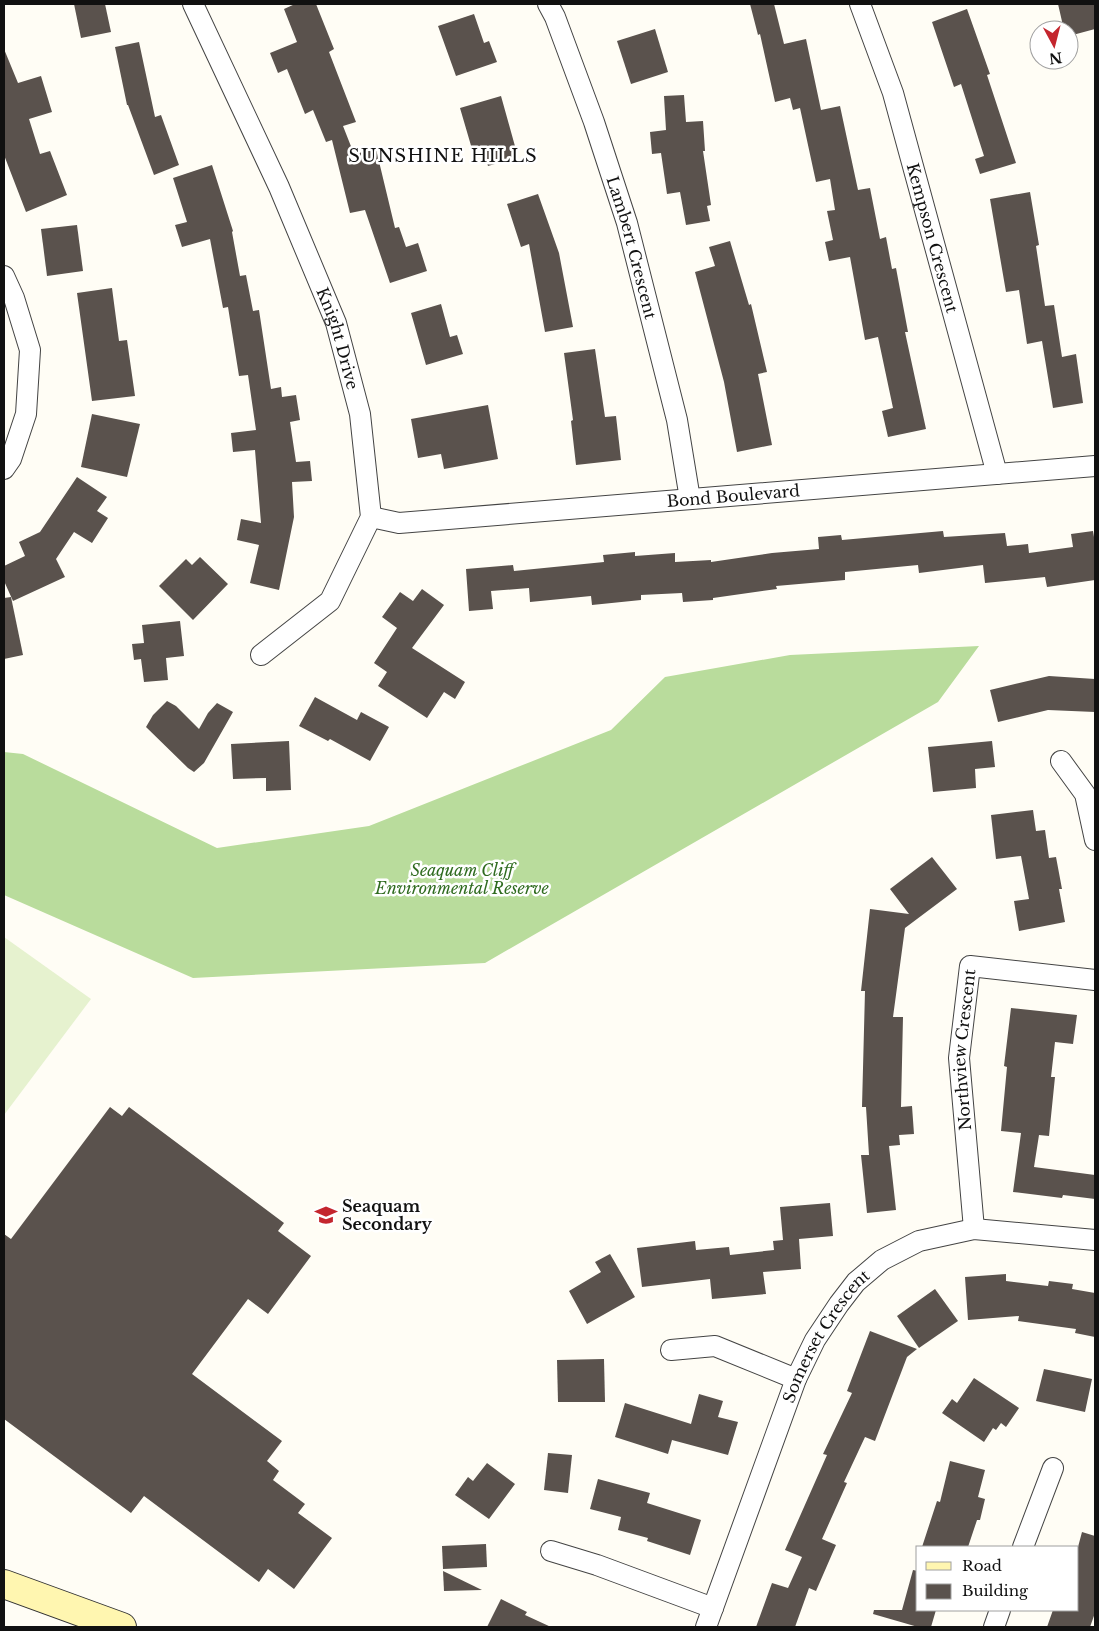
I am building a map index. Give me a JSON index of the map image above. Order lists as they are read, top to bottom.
{
  "streets": {
    "street": [
      "Kempson Crescent",
      "Lambert Crescent",
      "Knight Drive",
      "Bond Boulevard",
      "Northview Crescent",
      "Somerset Crescent"
    ]
  },
  "crossings": [
    ["Kempson Crescent", "Bond Boulevard"],
    ["Lambert Crescent", "Bond Boulevard"],
    ["Knight Drive", "Bond Boulevard"],
    ["Northview Crescent", "Somerset Crescent"]
  ],
  "districts": ["SUNSHINE HILLS"],
  "parks": ["Seaquam Cliff Environmental Reserve"],
  "places": {
    "school or university": ["Seaquam Secondary"]
  },
  "legend": ["Road", "Building"],
  "north": "bottom"
}
